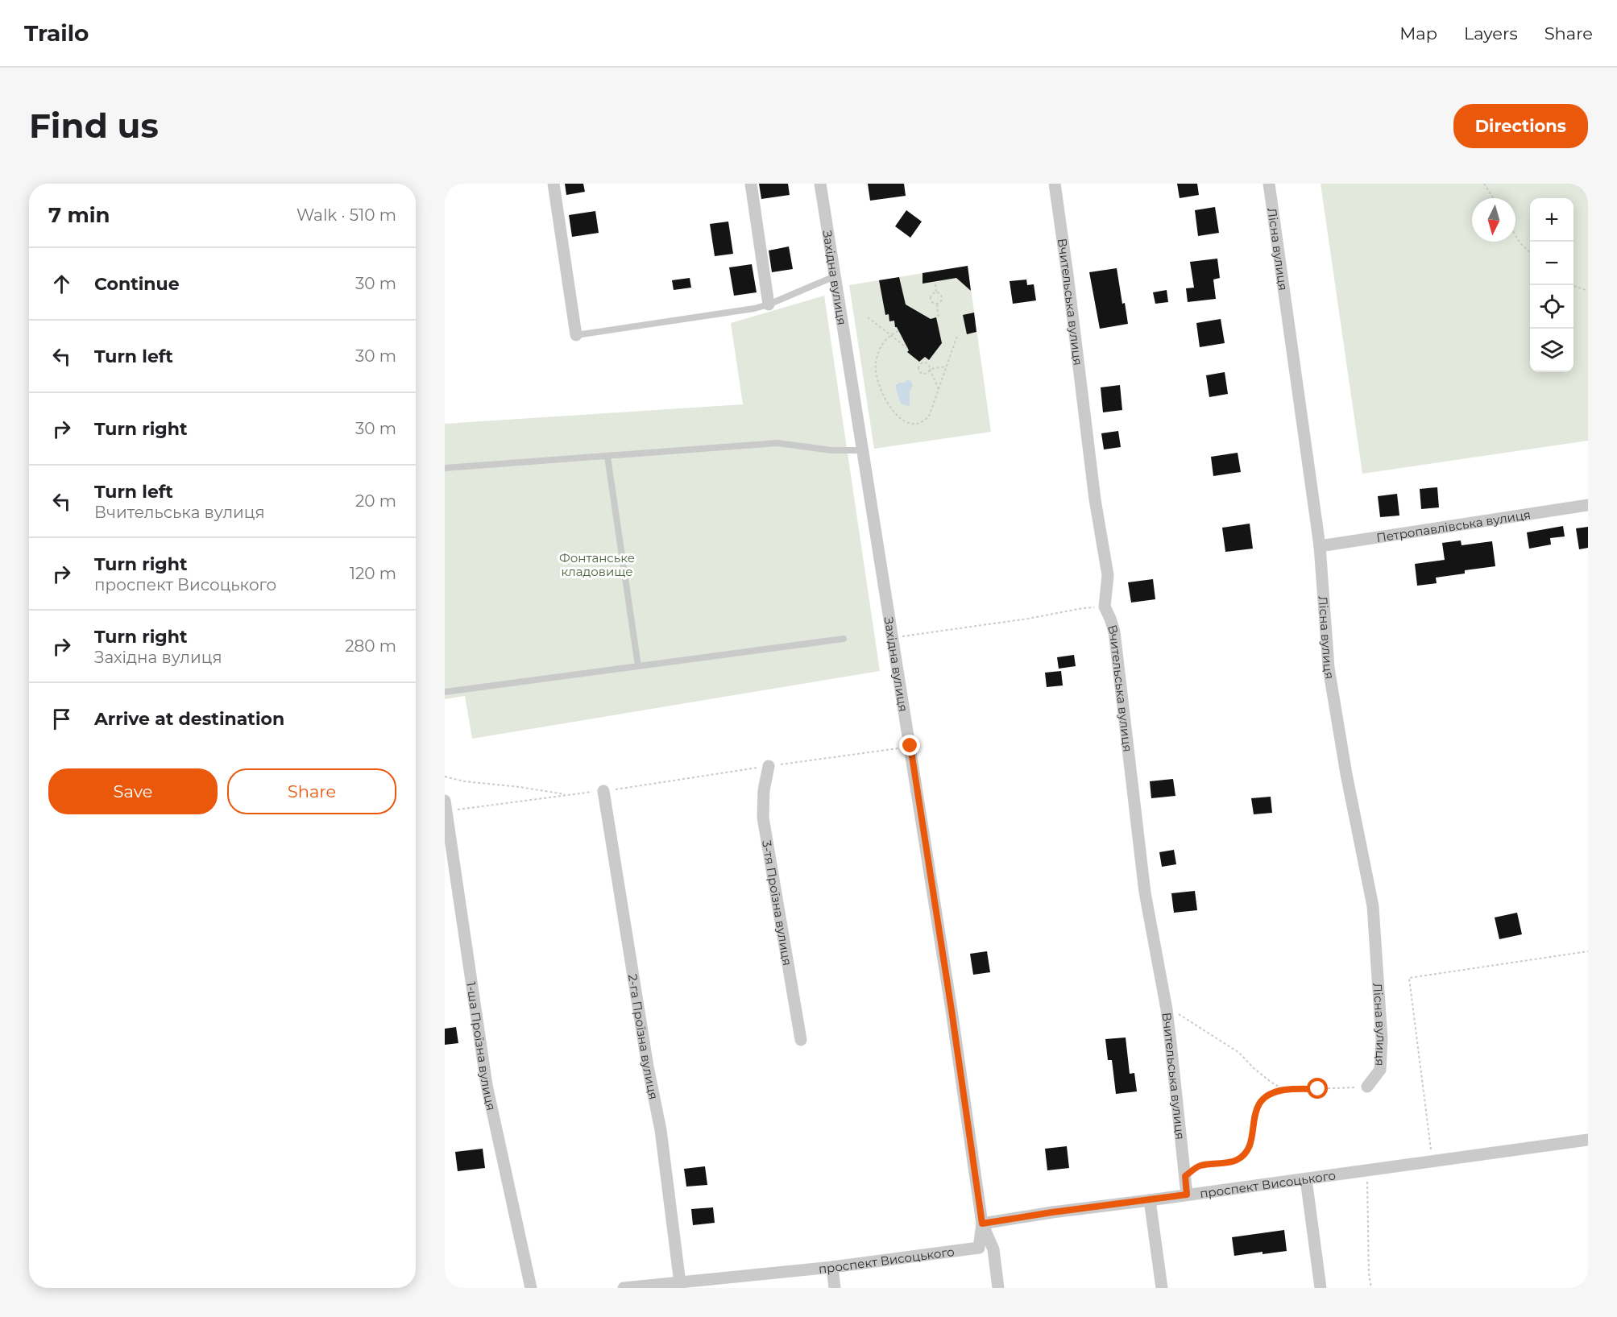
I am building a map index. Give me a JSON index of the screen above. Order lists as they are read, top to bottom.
{
  "streets": {
    "street": [
      "Лісна вулиця",
      "Західна вулиця",
      "Вчительська вулиця",
      "Петропавлівська вулиця",
      "3-тя Проїзна вулиця",
      "2-га Проїзна вулиця",
      "1-ша Проїзна вулиця",
      "проспект Висоцького"
    ]
  },
  "crossings": [
    ["Лісна вулиця", "Петропавлівська вулиця"],
    ["Західна вулиця", "проспект Висоцького"],
    ["Вчительська вулиця", "проспект Висоцького"],
    ["2-га Проїзна вулиця", "проспект Висоцького"]
  ],
  "parks": ["Фонтанське кладовище"],
  "north": "bottom",
  "page": {
    "header": "Trailo",
    "nav": ["Map", "Layers", "Share"],
    "buttons": [
      "Directions",
      ["Save", "Share"]
    ],
    "title": "Find us",
    "heading": ["7 min", "Walk · 510 m"],
    "map_buttons": ["+", "−"],
    "list": [
      ["Continue", "30 m"],
      ["Turn left", "30 m"],
      ["Turn right", "30 m"],
      ["Turn left", "Вчительська вулиця", "20 m"],
      ["Turn right", "проспект Висоцького", "120 m"],
      ["Turn right", "Західна вулиця", "280 m"],
      "Arrive at destination"
    ]
  }
}
